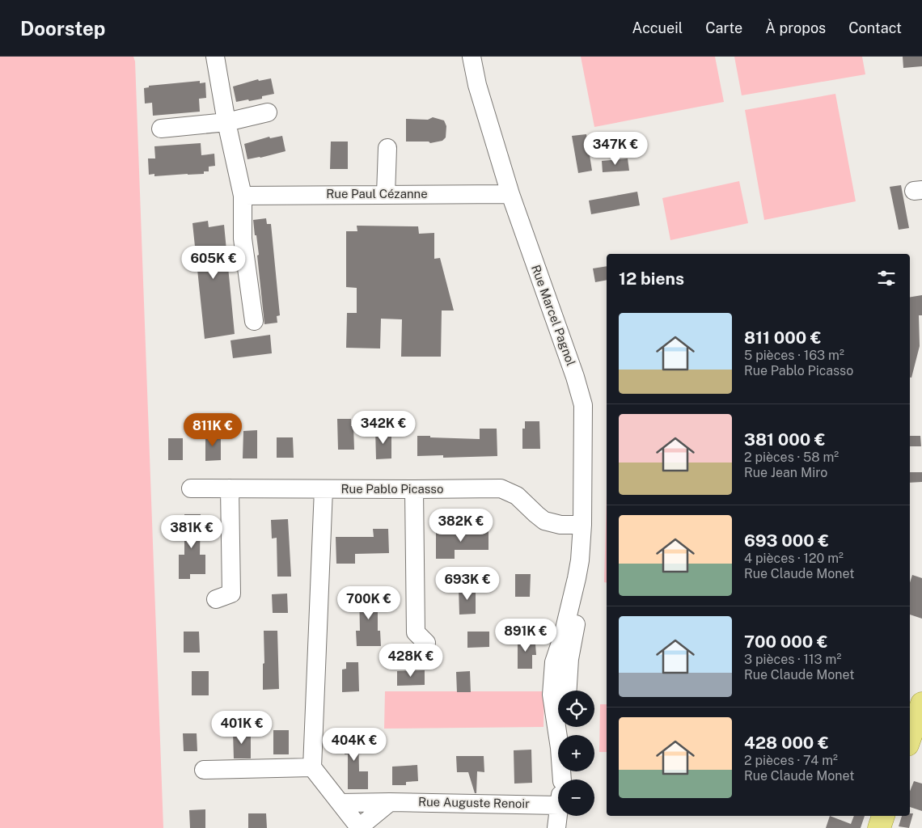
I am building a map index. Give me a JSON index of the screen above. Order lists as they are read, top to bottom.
{
  "streets": {
    "street": [
      "Rue Paul Cézanne",
      "Rue Marcel Pagnol",
      "Rue Pablo Picasso",
      "Rue Auguste Renoir"
    ]
  },
  "crossings": [
    ["Rue Paul Cézanne", "Rue Marcel Pagnol"],
    ["Rue Marcel Pagnol", "Rue Pablo Picasso"]
  ],
  "page": {
    "header": "Doorstep",
    "nav": [
      "Accueil",
      "Carte",
      "À propos",
      "Contact"
    ],
    "price": [
      "347K €",
      "605K €",
      "342K €",
      "811K €",
      "382K €",
      "381K €",
      "693K €",
      "700K €",
      "891K €",
      "428K €",
      "401K €",
      "404K €"
    ],
    "heading": "12 biens",
    "list": [
      {
        "name": "811 000 €",
        "note": "5 pièces · 163 m² · Rue Pablo Picasso"
      },
      {
        "name": "381 000 €",
        "note": "2 pièces · 58 m² · Rue Jean Miro"
      },
      {
        "name": "693 000 €",
        "note": "4 pièces · 120 m² · Rue Claude Monet"
      },
      {
        "name": "700 000 €",
        "note": "3 pièces · 113 m² · Rue Claude Monet"
      },
      {
        "name": "428 000 €",
        "note": "2 pièces · 74 m² · Rue Claude Monet"
      }
    ],
    "map_buttons": ["+", "−"]
  }
}
